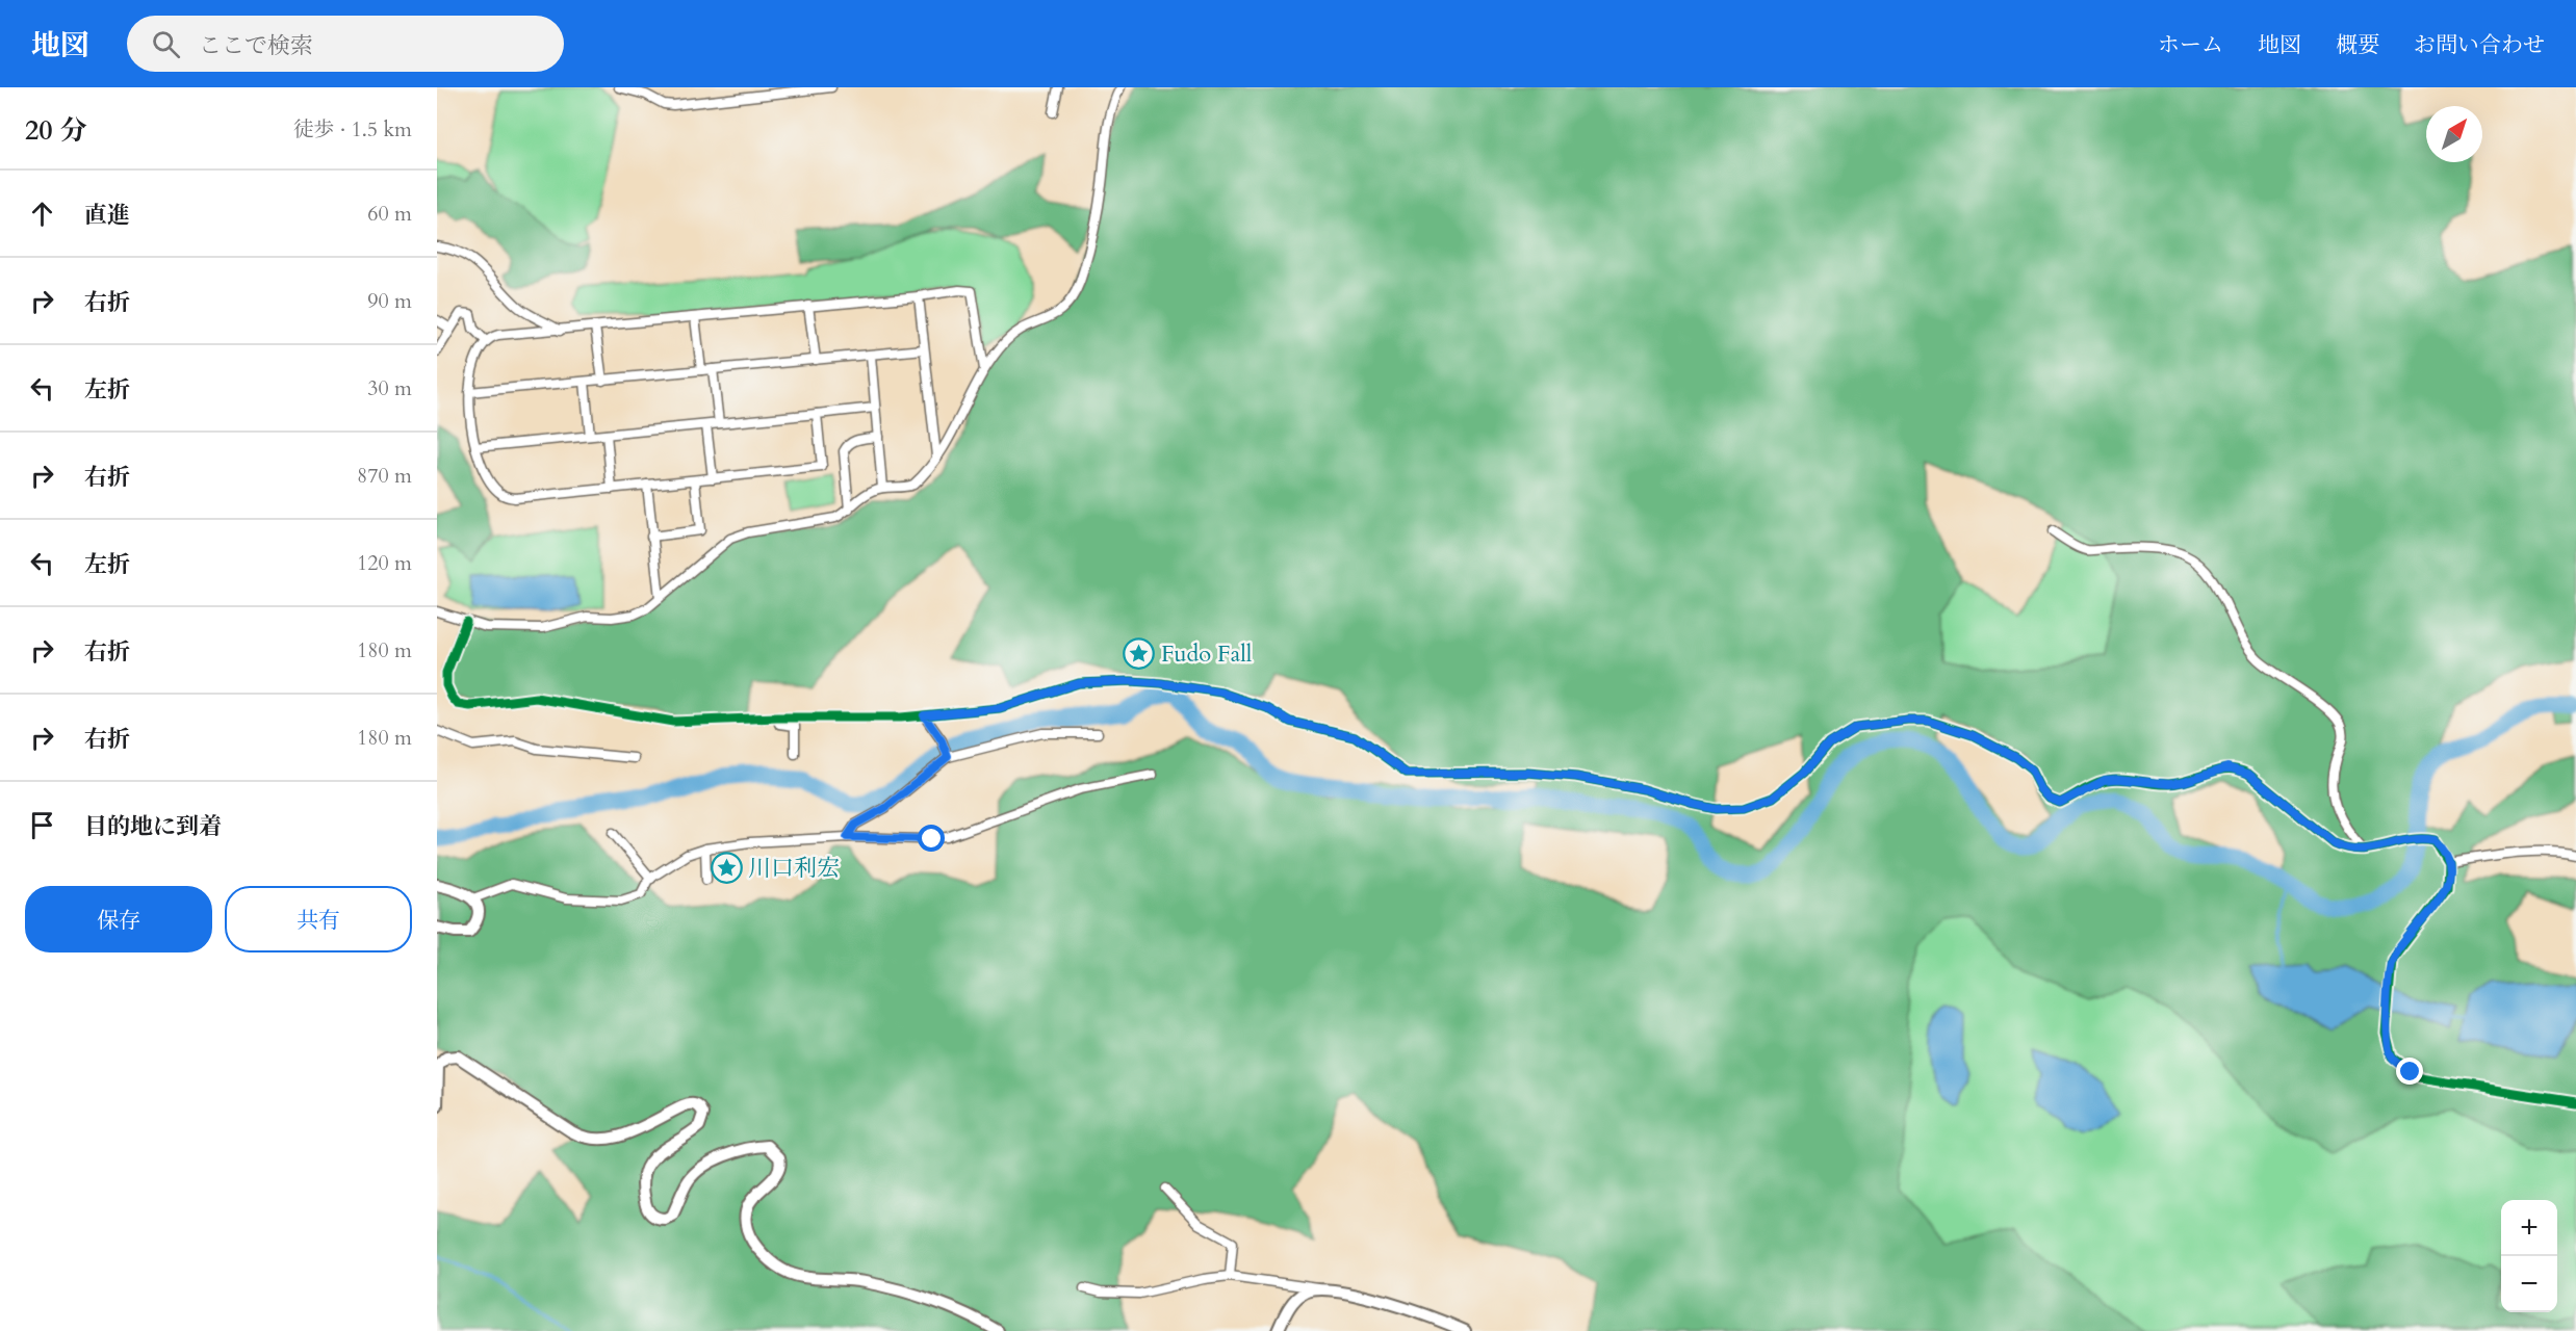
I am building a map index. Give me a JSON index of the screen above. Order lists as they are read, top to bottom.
{
  "places": {
    "place": ["Fudo Fall", "川口利宏"]
  },
  "north": "top right",
  "page": {
    "header": "地図",
    "search": "ここで検索",
    "nav": [
      "ホーム",
      "地図",
      "概要",
      "お問い合わせ"
    ],
    "heading": ["20 分", "徒歩 · 1.5 km"],
    "list": [
      ["直進", "60 m"],
      ["右折", "90 m"],
      ["左折", "30 m"],
      ["右折", "870 m"],
      ["左折", "120 m"],
      ["右折", "180 m"],
      ["右折", "180 m"],
      "目的地に到着"
    ],
    "buttons": ["保存", "共有"],
    "map_buttons": ["+", "−"]
  }
}
